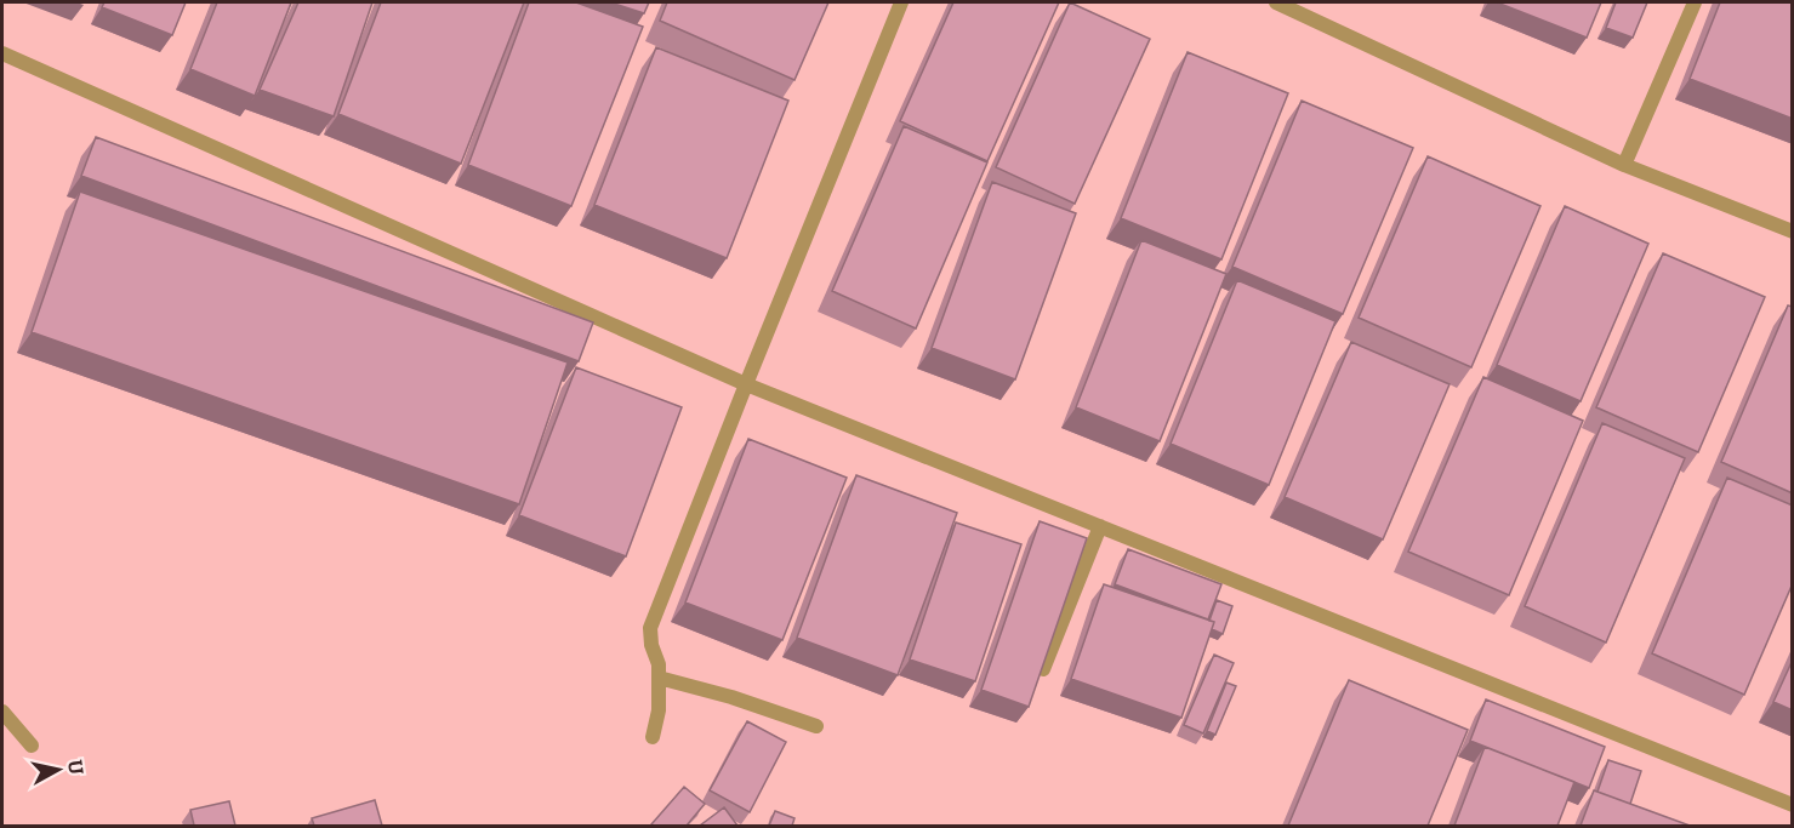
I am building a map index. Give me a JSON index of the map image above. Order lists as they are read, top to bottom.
{
  "north": "right"
}
